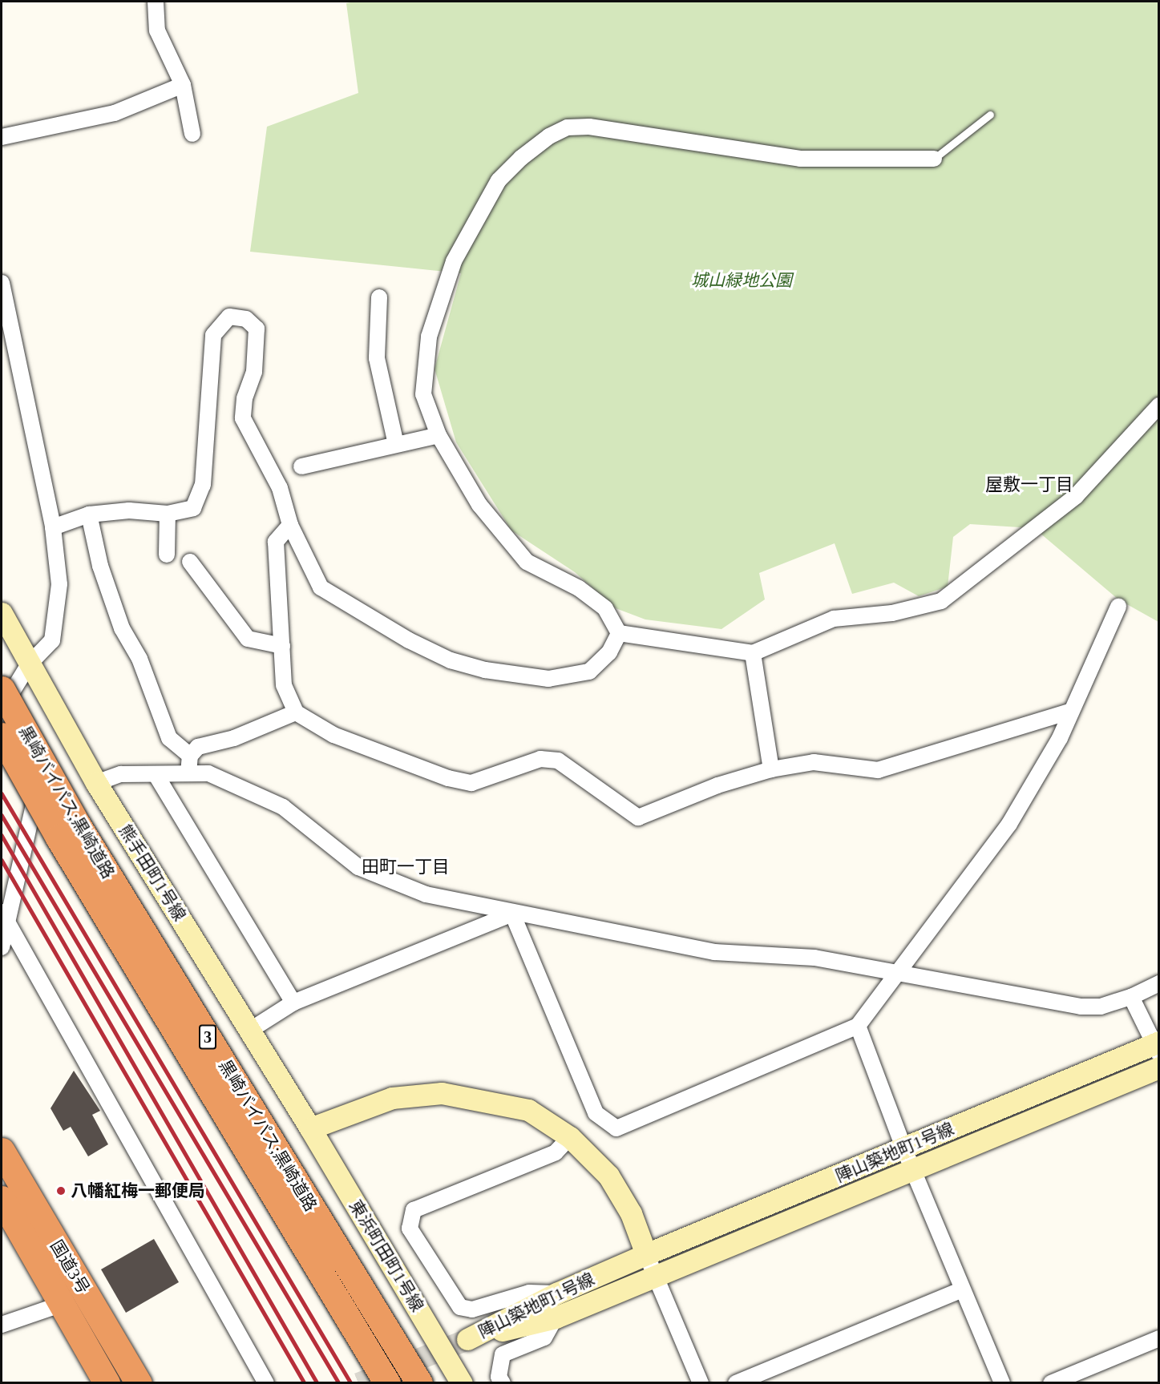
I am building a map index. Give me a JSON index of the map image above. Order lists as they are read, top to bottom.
{
  "streets": {
    "highway": ["黒崎バイパス;黒崎道路", "3", "国道3号"],
    "street": ["熊手田町1号線", "陣山築地町1号線", "東浜町田町1号線"]
  },
  "crossings": [
    ["熊手田町1号線", "東浜町田町1号線"]
  ],
  "districts": ["屋敷一丁目", "田町一丁目"],
  "parks": ["城山緑地公園"],
  "places": ["八幡紅梅一郵便局"]
}
